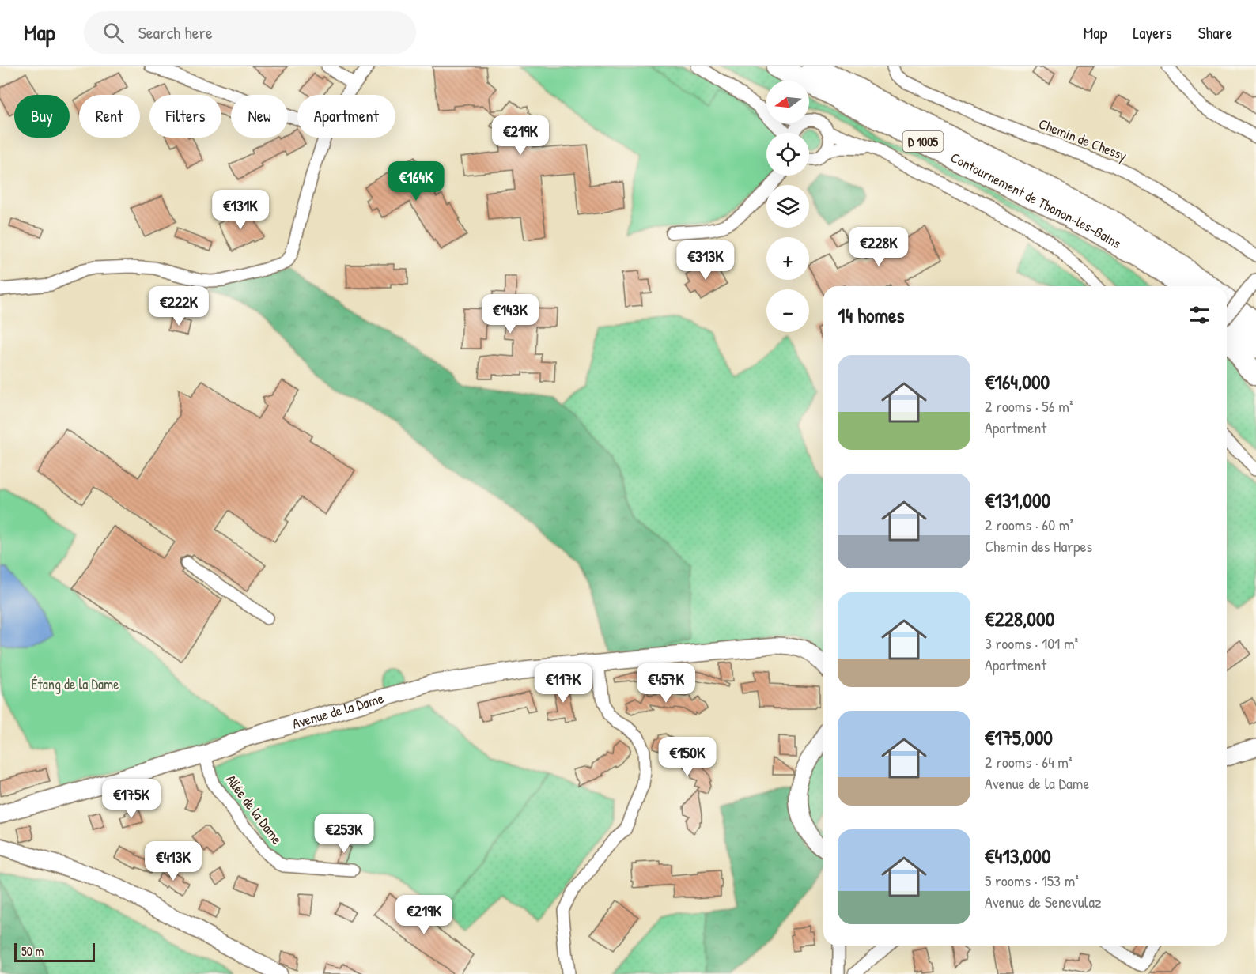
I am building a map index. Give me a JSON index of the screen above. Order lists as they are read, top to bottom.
{
  "streets": {
    "highway": ["D 1005", "Contournement de Thonon-les-Bains"],
    "main road": ["Avenue de la Dame"],
    "street": ["Chemin de Chessy", "Allée de la Dame"]
  },
  "crossings": [
    ["Avenue de la Dame", "Allée de la Dame"]
  ],
  "parks": ["Étang de la Dame"],
  "scale_bar": "50 m",
  "north": "left",
  "page": {
    "header": "Map",
    "search": "Search here",
    "nav": ["Map", "Layers", "Share"],
    "map_buttons": ["+", "−"],
    "chip": [
      "Buy",
      "Rent",
      "Filters",
      "New",
      "Apartment"
    ],
    "price": [
      "€219K",
      "€164K",
      "€131K",
      "€228K",
      "€313K",
      "€222K",
      "€143K",
      "€117K",
      "€457K",
      "€150K",
      "€175K",
      "€253K",
      "€413K",
      "€219K"
    ],
    "heading": "14 homes",
    "list": [
      {
        "name": "€164,000",
        "note": "2 rooms · 56 m² · Apartment"
      },
      {
        "name": "€131,000",
        "note": "2 rooms · 60 m² · Chemin des Harpes"
      },
      {
        "name": "€228,000",
        "note": "3 rooms · 101 m² · Apartment"
      },
      {
        "name": "€175,000",
        "note": "2 rooms · 64 m² · Avenue de la Dame"
      },
      {
        "name": "€413,000",
        "note": "5 rooms · 153 m² · Avenue de Senevulaz"
      }
    ],
    "scale": "50 m"
  }
}
